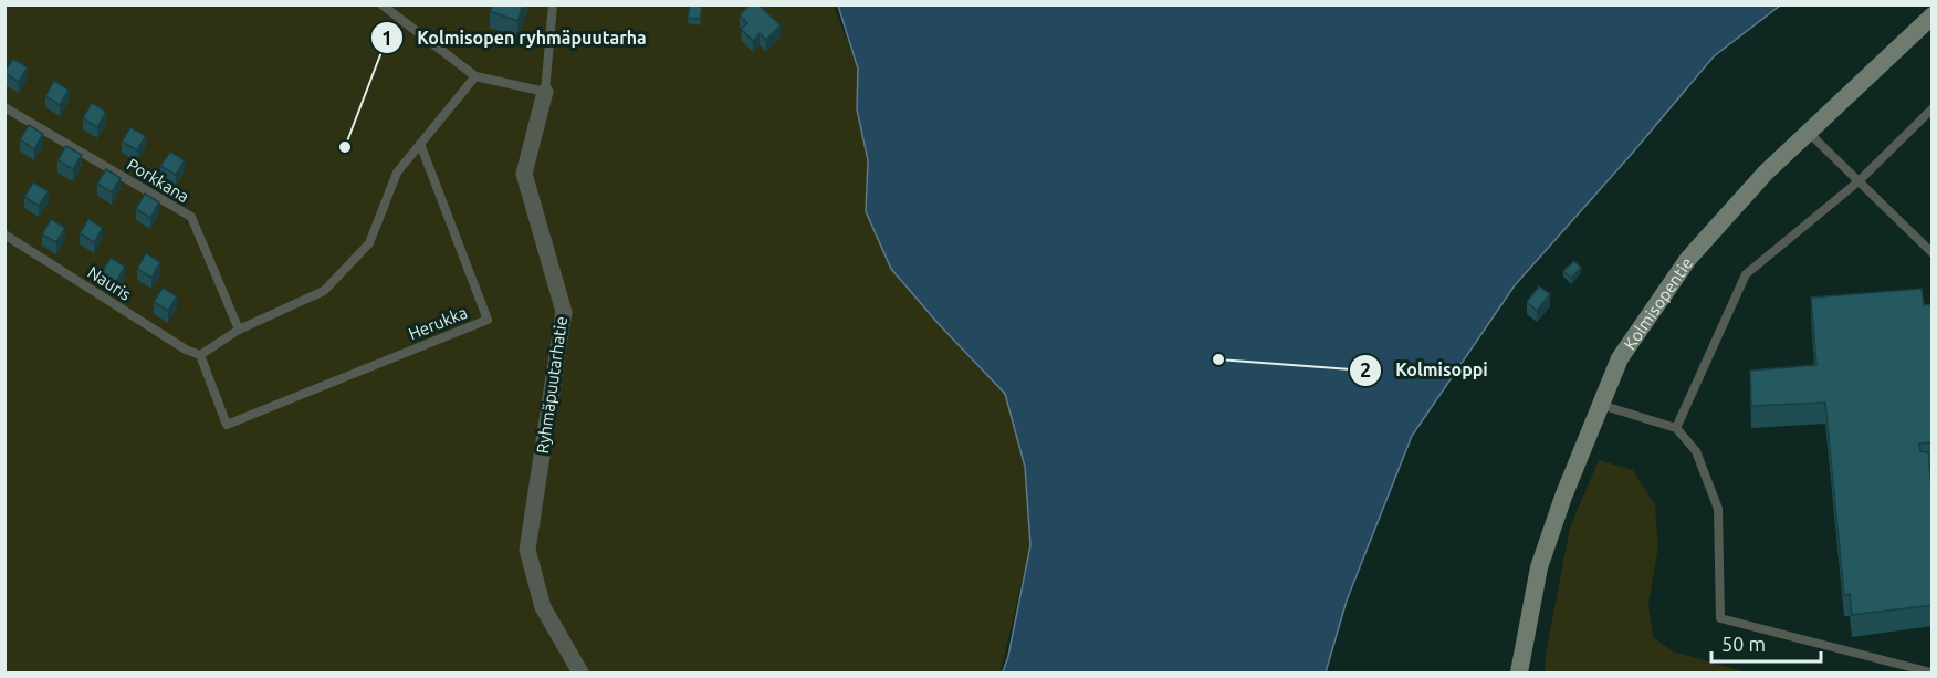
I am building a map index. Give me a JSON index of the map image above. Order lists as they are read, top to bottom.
{
  "streets": {
    "main road": ["Kolmisopentie"],
    "street": ["Ryhmäpuutarhatie"],
    "lane": ["Porkkana", "Nauris", "Herukka"]
  },
  "crossings": [
    ["Nauris", "Herukka"]
  ],
  "places": ["Kolmisopen ryhmäpuutarha", "Kolmisoppi"],
  "scale_bar": "50 m"
}
